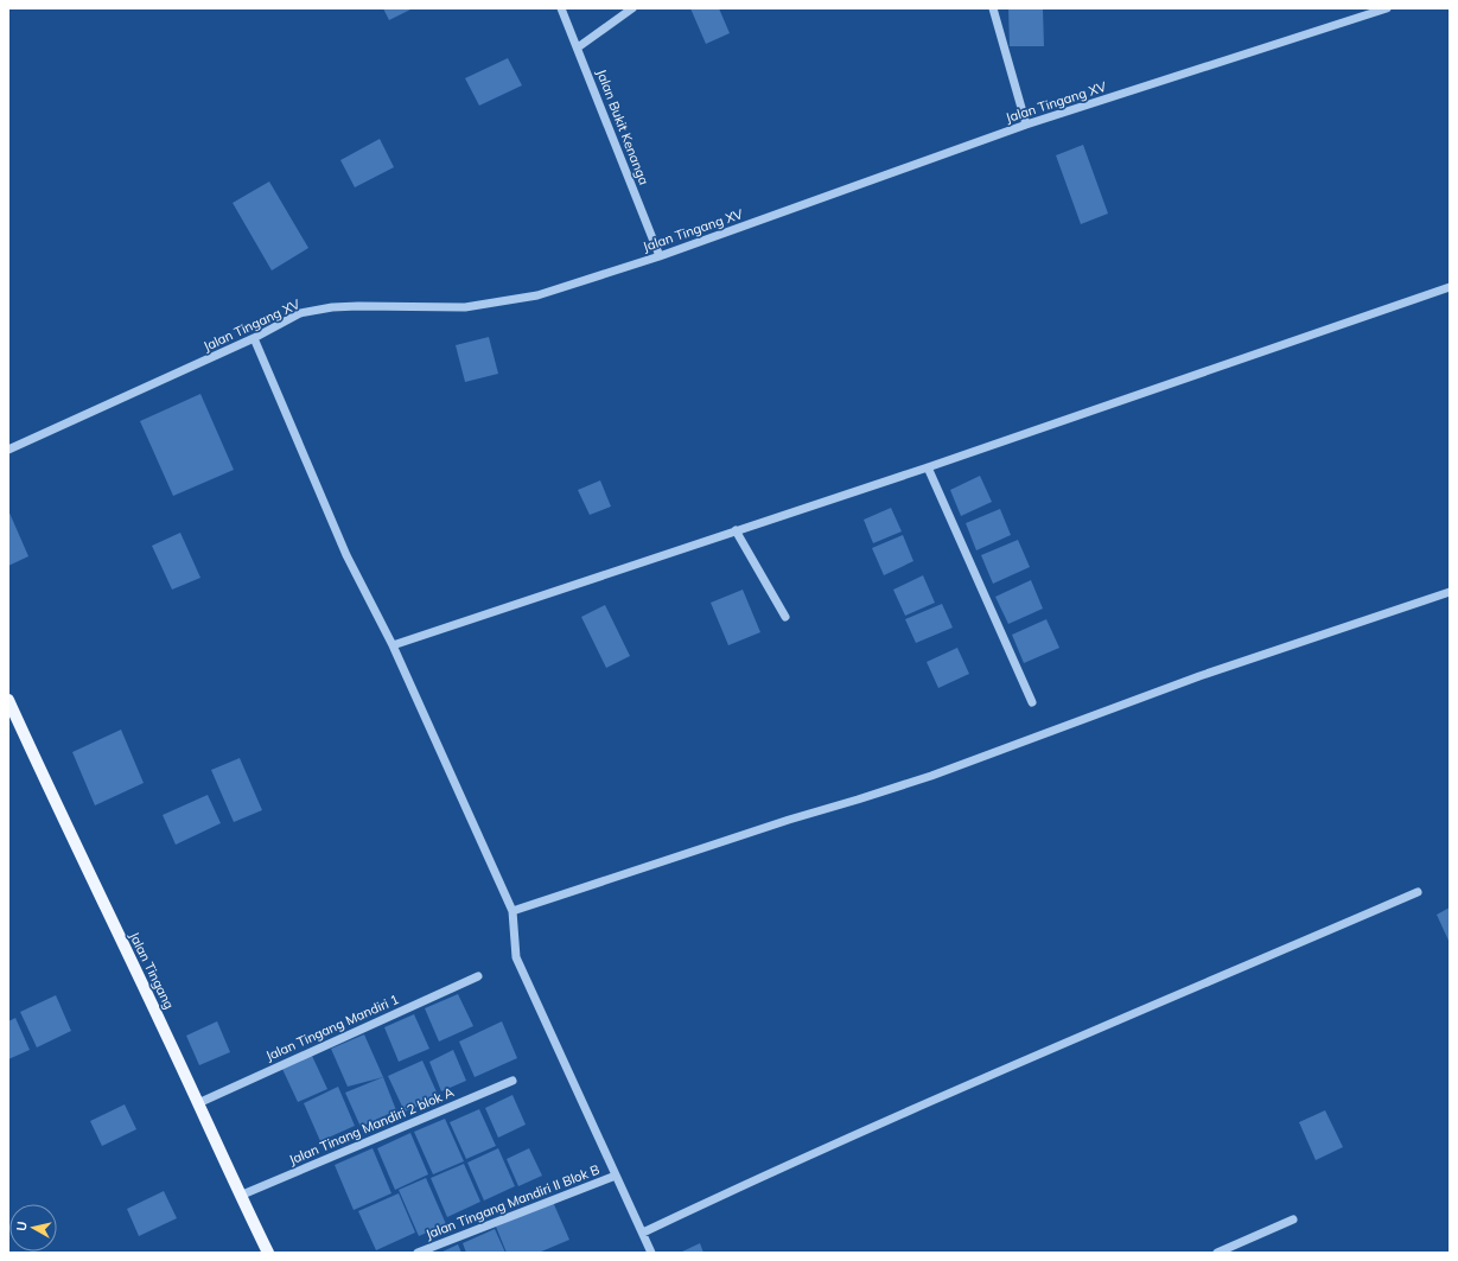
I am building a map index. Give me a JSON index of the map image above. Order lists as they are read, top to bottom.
{
  "streets": {
    "main road": ["Jalan Tingang"],
    "street": [
      "Jalan Tingang XV",
      "Jalan Bukit Kenanga",
      "Jalan Tingang Mandiri 1",
      "Jalan Tinang Mandiri 2 blok A",
      "Jalan Tingang Mandiri II Blok B"
    ]
  },
  "crossings": [
    ["Jalan Tingang XV", "Jalan Bukit Kenanga"],
    ["Jalan Tingang", "Jalan Tingang Mandiri 1"],
    ["Jalan Tingang", "Jalan Tinang Mandiri 2 blok A"]
  ],
  "north": "left"
}
